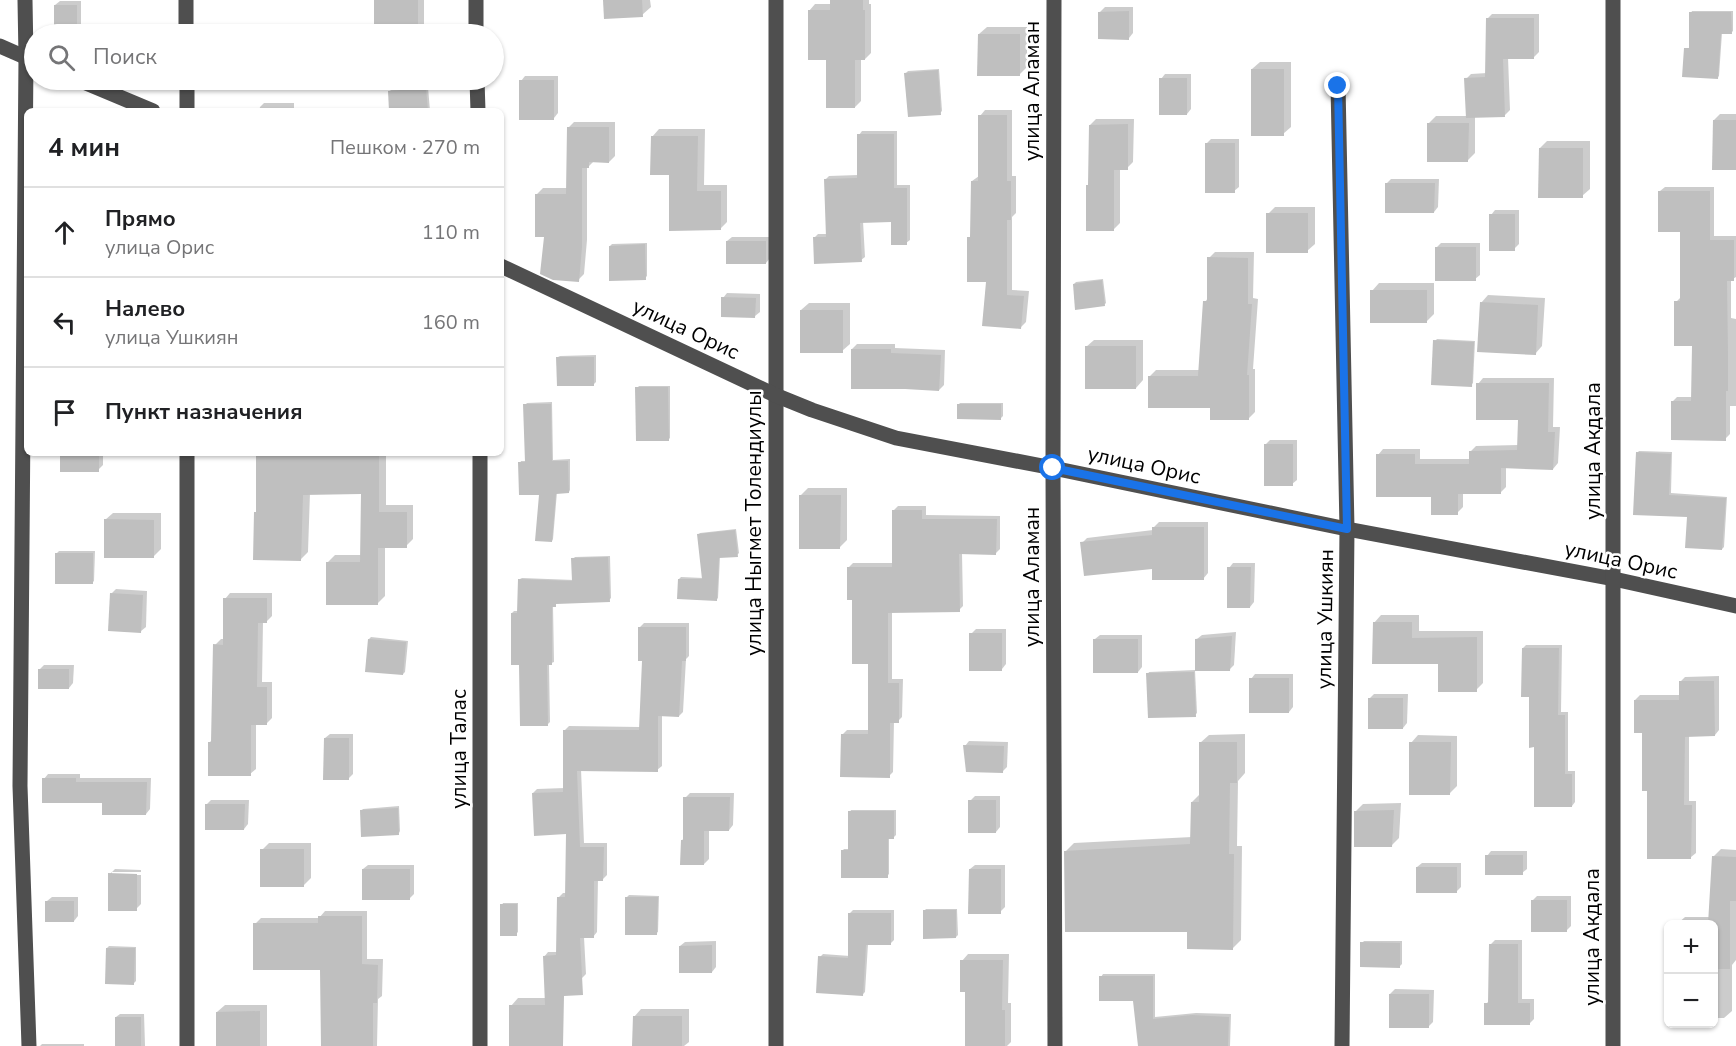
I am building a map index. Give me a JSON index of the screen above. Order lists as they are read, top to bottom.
{
  "streets": {
    "street": [
      "улица Аламан",
      "улица Орис",
      "улица Акдала",
      "улица Ныгмет Толендиулы",
      "улица Ушкиян",
      "улица Талас"
    ]
  },
  "crossings": [
    ["улица Аламан", "улица Орис"],
    ["улица Орис", "улица Акдала"],
    ["улица Орис", "улица Ныгмет Толендиулы"],
    ["улица Орис", "улица Ушкиян"]
  ],
  "page": {
    "search": "Поиск",
    "heading": ["4 мин", "Пешком · 270 m"],
    "list": [
      ["Прямо", "улица Орис", "110 m"],
      ["Налево", "улица Ушкиян", "160 m"],
      "Пункт назначения"
    ],
    "map_buttons": ["+", "−"]
  }
}
